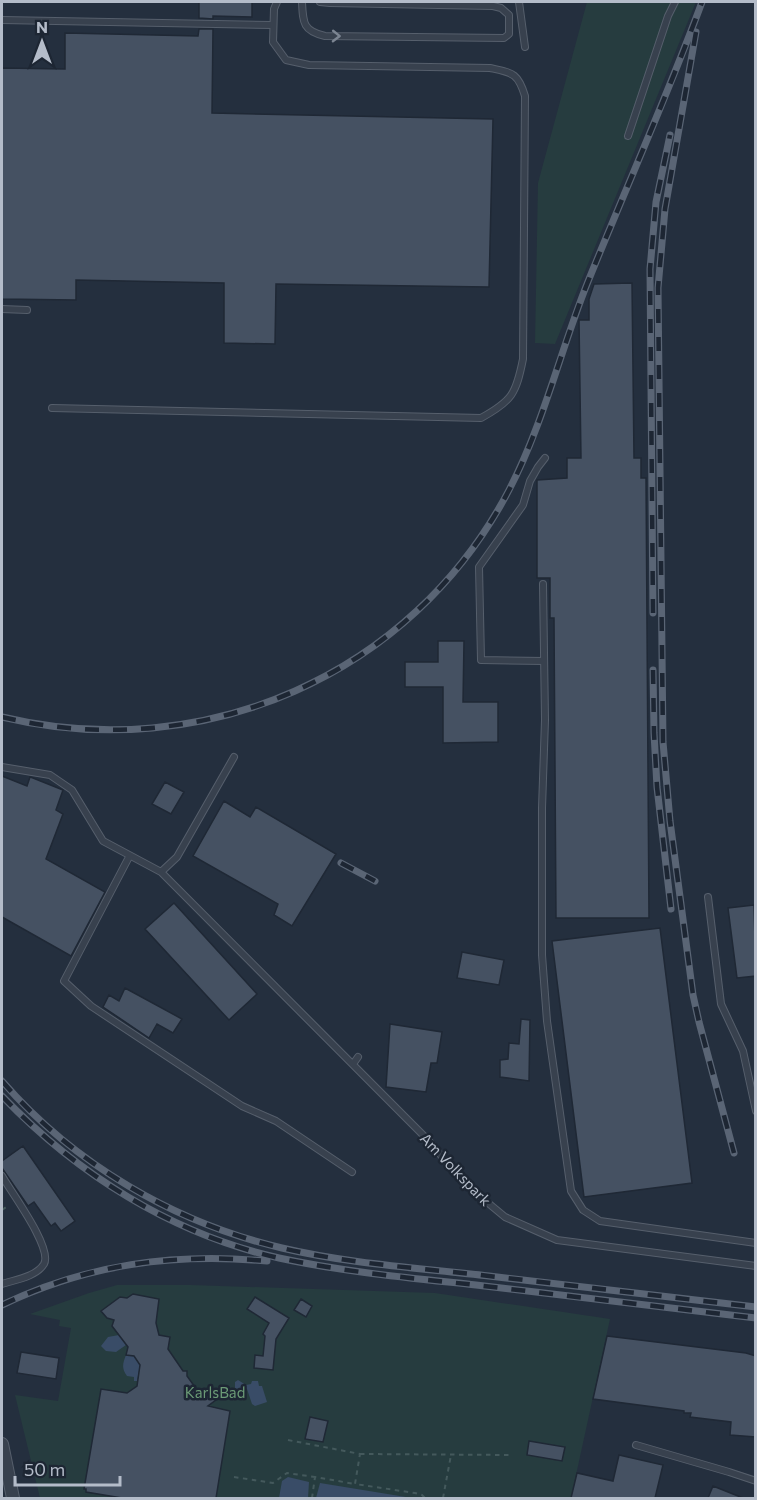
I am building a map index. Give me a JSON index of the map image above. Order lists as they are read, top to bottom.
{
  "streets": {
    "lane": ["Am Volkspark"]
  },
  "parks": ["KarlsBad"],
  "scale_bar": "50 m",
  "north": "top"
}
